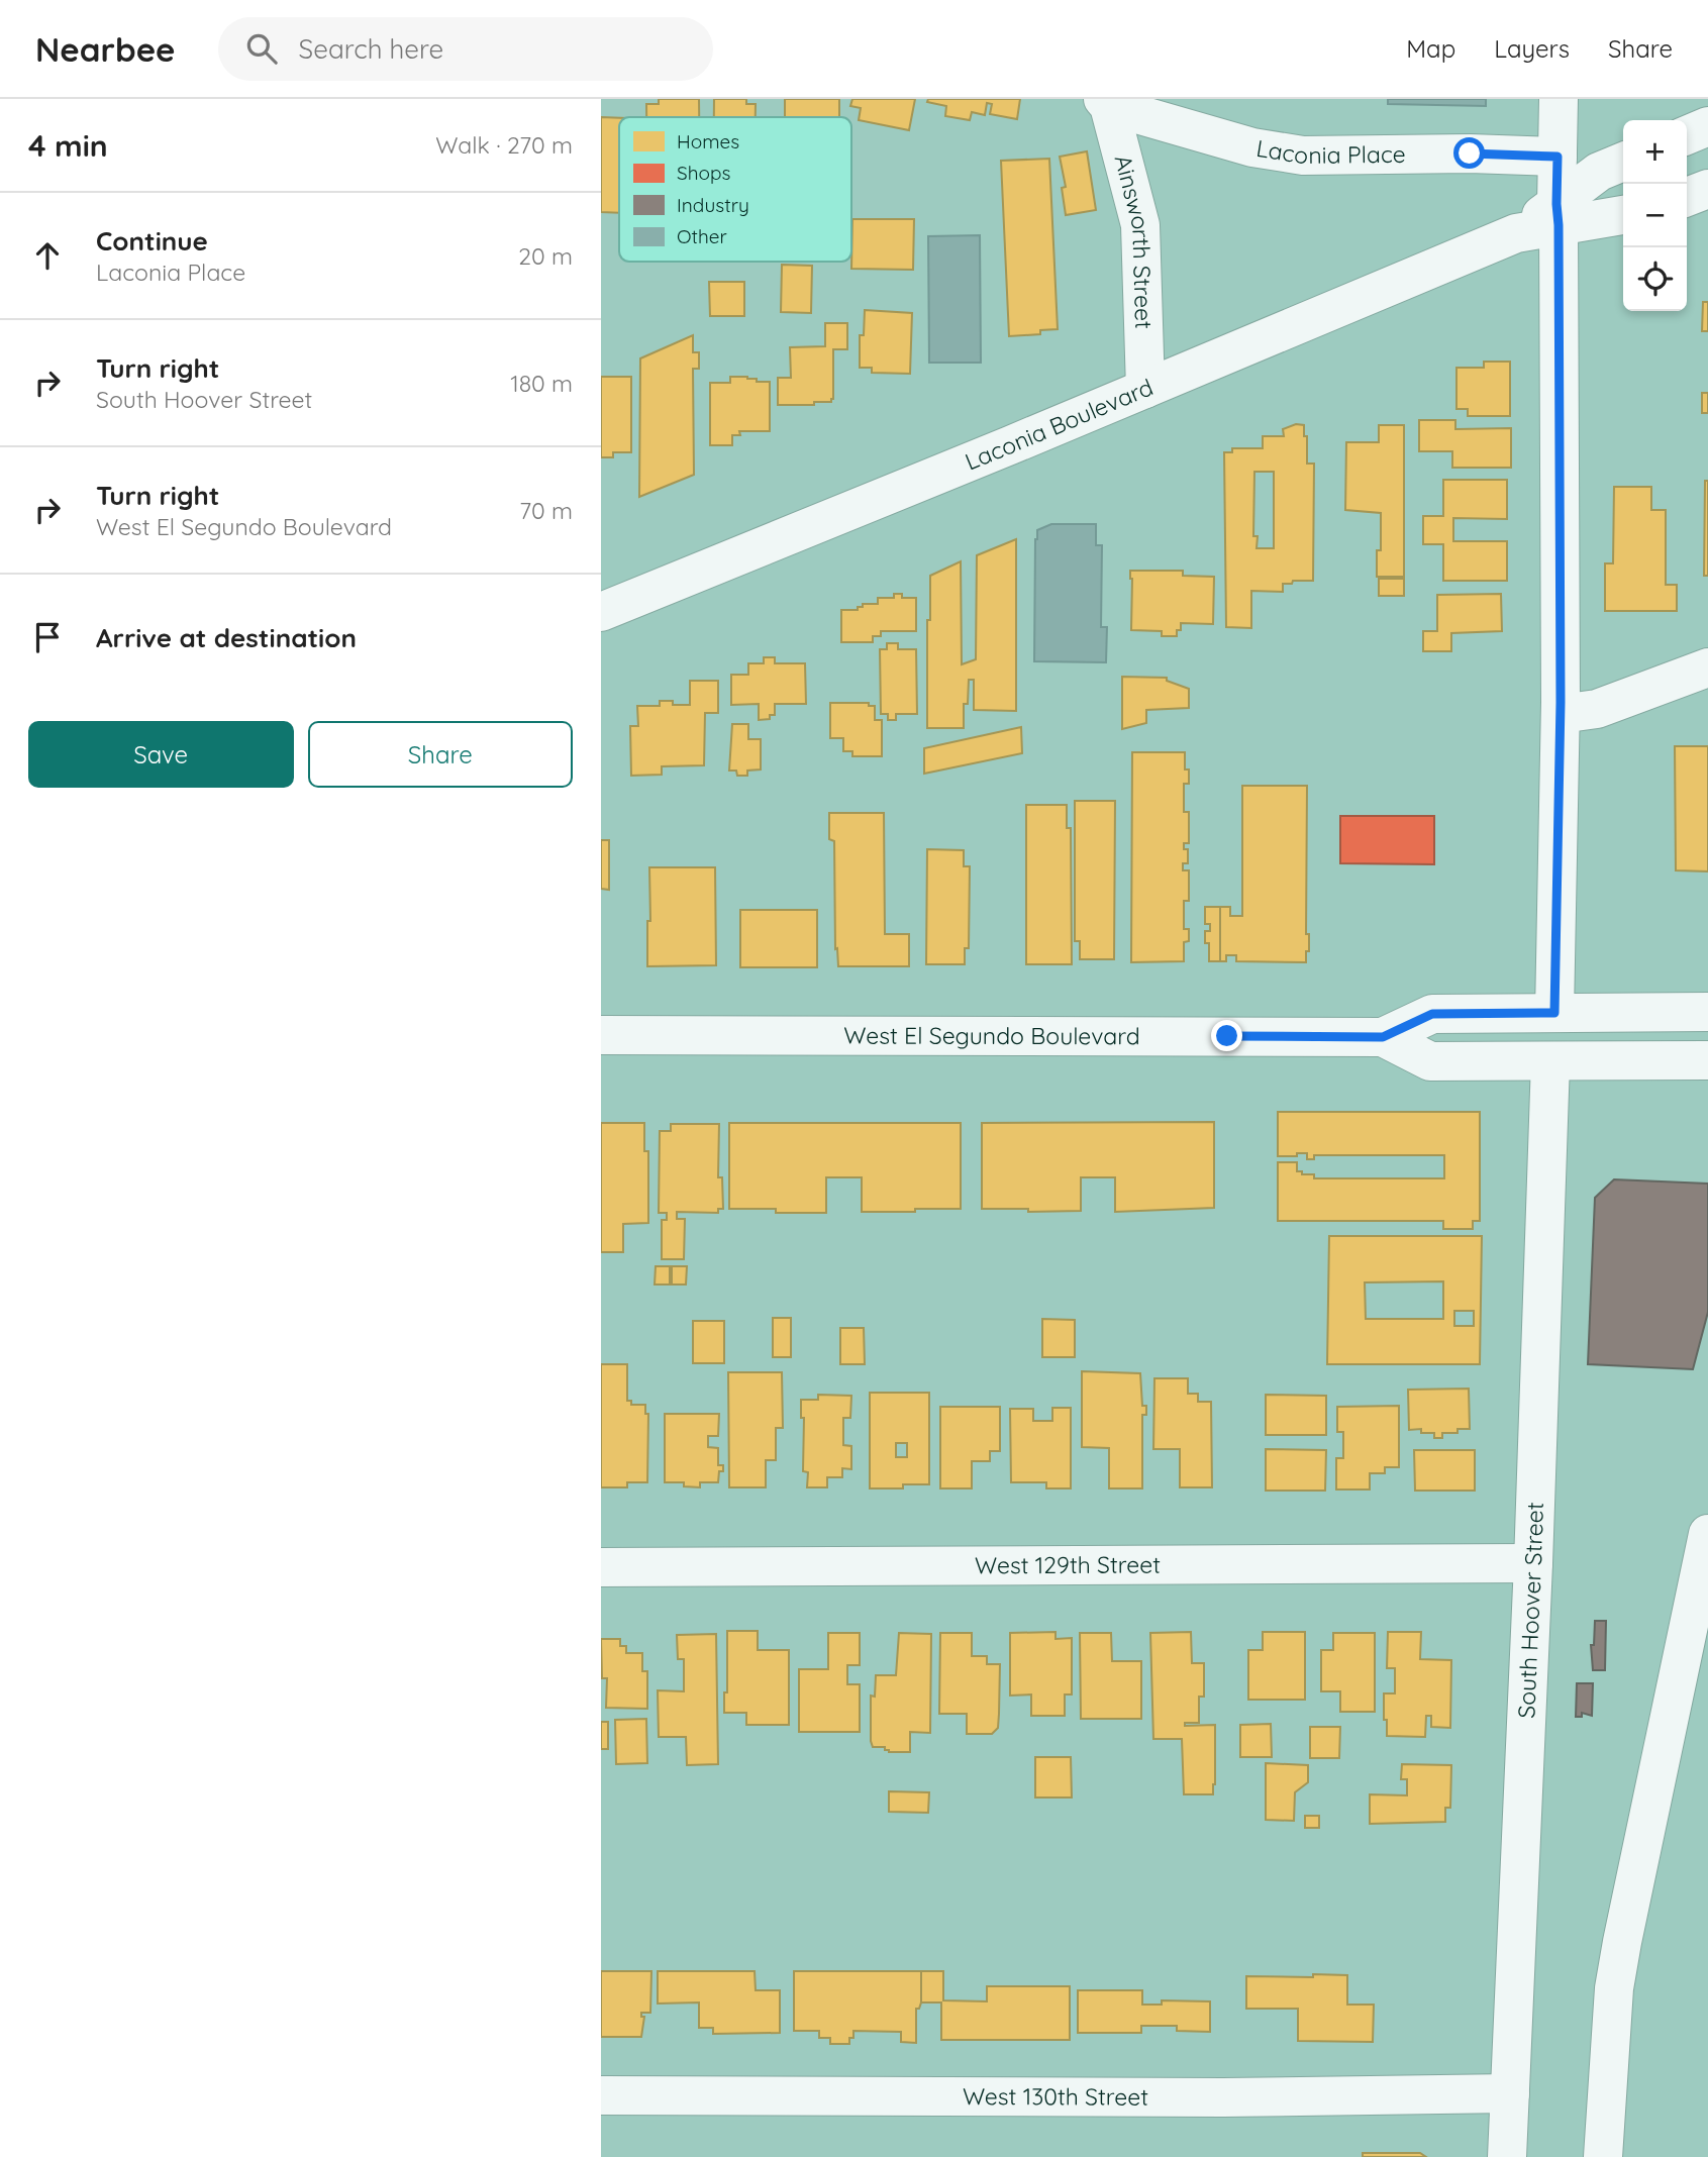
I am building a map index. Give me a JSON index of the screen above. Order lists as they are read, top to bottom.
{
  "streets": {
    "main road": [
      "Laconia Place",
      "Ainsworth Street",
      "Laconia Boulevard",
      "West El Segundo Boulevard",
      "West 129th Street",
      "South Hoover Street",
      "West 130th Street"
    ]
  },
  "crossings": [
    ["Laconia Place", "Ainsworth Street"],
    ["Ainsworth Street", "Laconia Boulevard"],
    ["West El Segundo Boulevard", "South Hoover Street"],
    ["West 129th Street", "South Hoover Street"],
    ["South Hoover Street", "West 130th Street"]
  ],
  "legend": [
    "Homes",
    "Shops",
    "Industry",
    "Other"
  ],
  "page": {
    "header": "Nearbee",
    "search": "Search here",
    "nav": ["Map", "Layers", "Share"],
    "heading": ["4 min", "Walk · 270 m"],
    "map_buttons": ["+", "−"],
    "list": [
      ["Continue", "Laconia Place", "20 m"],
      ["Turn right", "South Hoover Street", "180 m"],
      ["Turn right", "West El Segundo Boulevard", "70 m"],
      "Arrive at destination"
    ],
    "buttons": ["Save", "Share"]
  }
}
